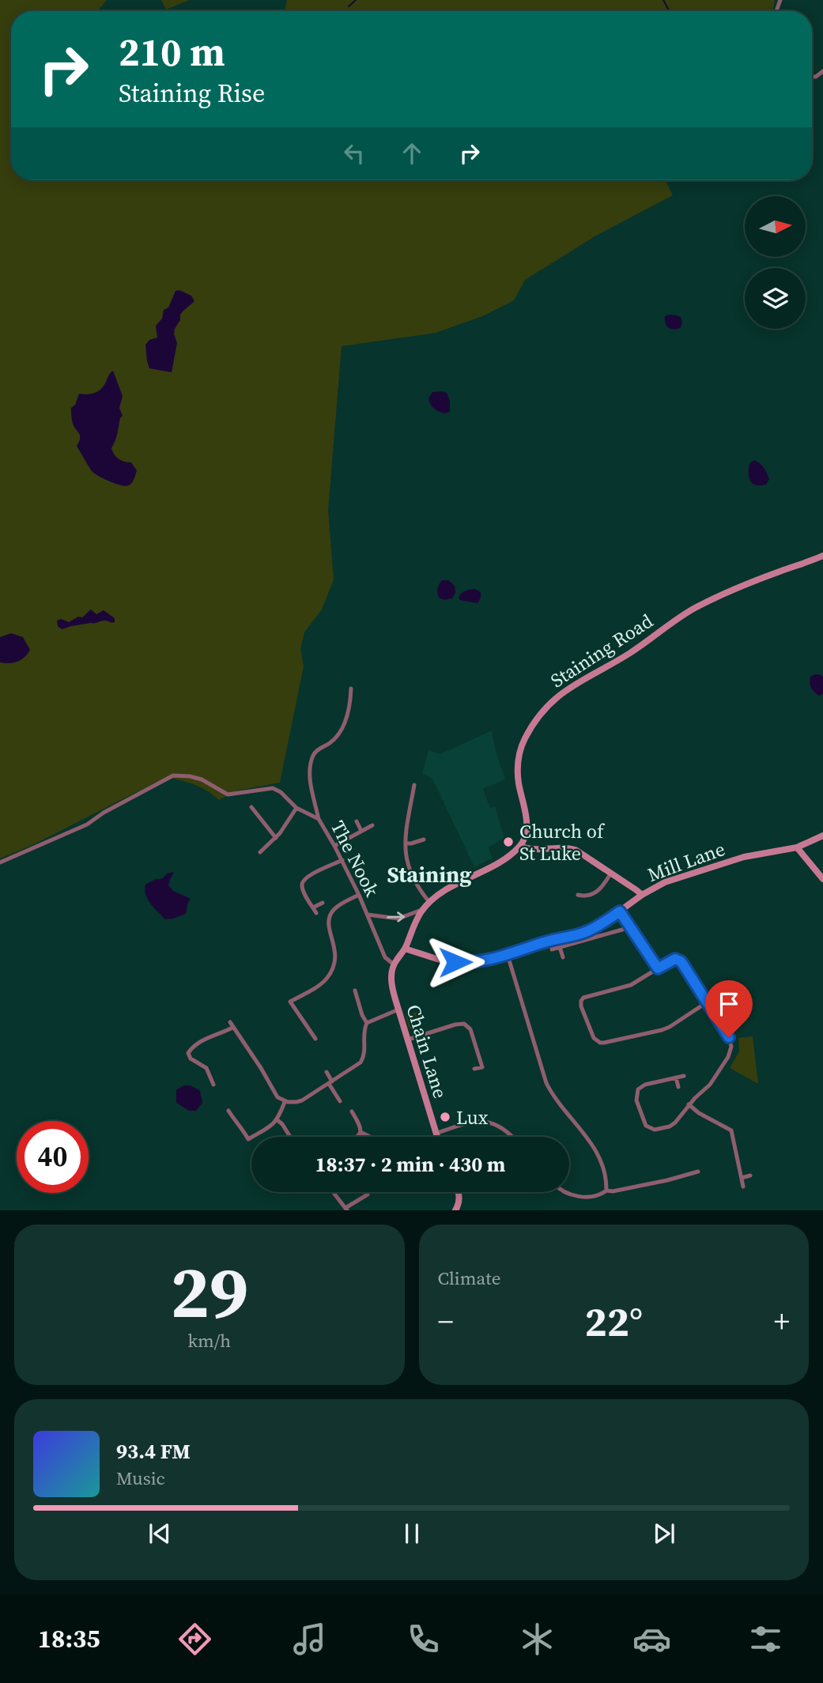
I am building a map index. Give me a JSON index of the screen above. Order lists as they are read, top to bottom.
{
  "streets": {
    "street": [
      "Staining Road",
      "The Nook",
      "Mill Lane",
      "Chain Lane"
    ]
  },
  "crossings": [
    ["The Nook", "Chain Lane"]
  ],
  "districts": ["Staining"],
  "places": ["Church of St Luke", "Lux"],
  "north": "right",
  "page": {
    "turn": ["210 m", "Staining Rise"],
    "limit": "40",
    "trip": "18:37 · 2 min · 430 m",
    "tile": [
      ["29", "km/h"],
      "Climate"
    ],
    "heat": ["−", "22°", "+"],
    "song": ["93.4 FM", "Music"],
    "tabs": "18:35"
  }
}
